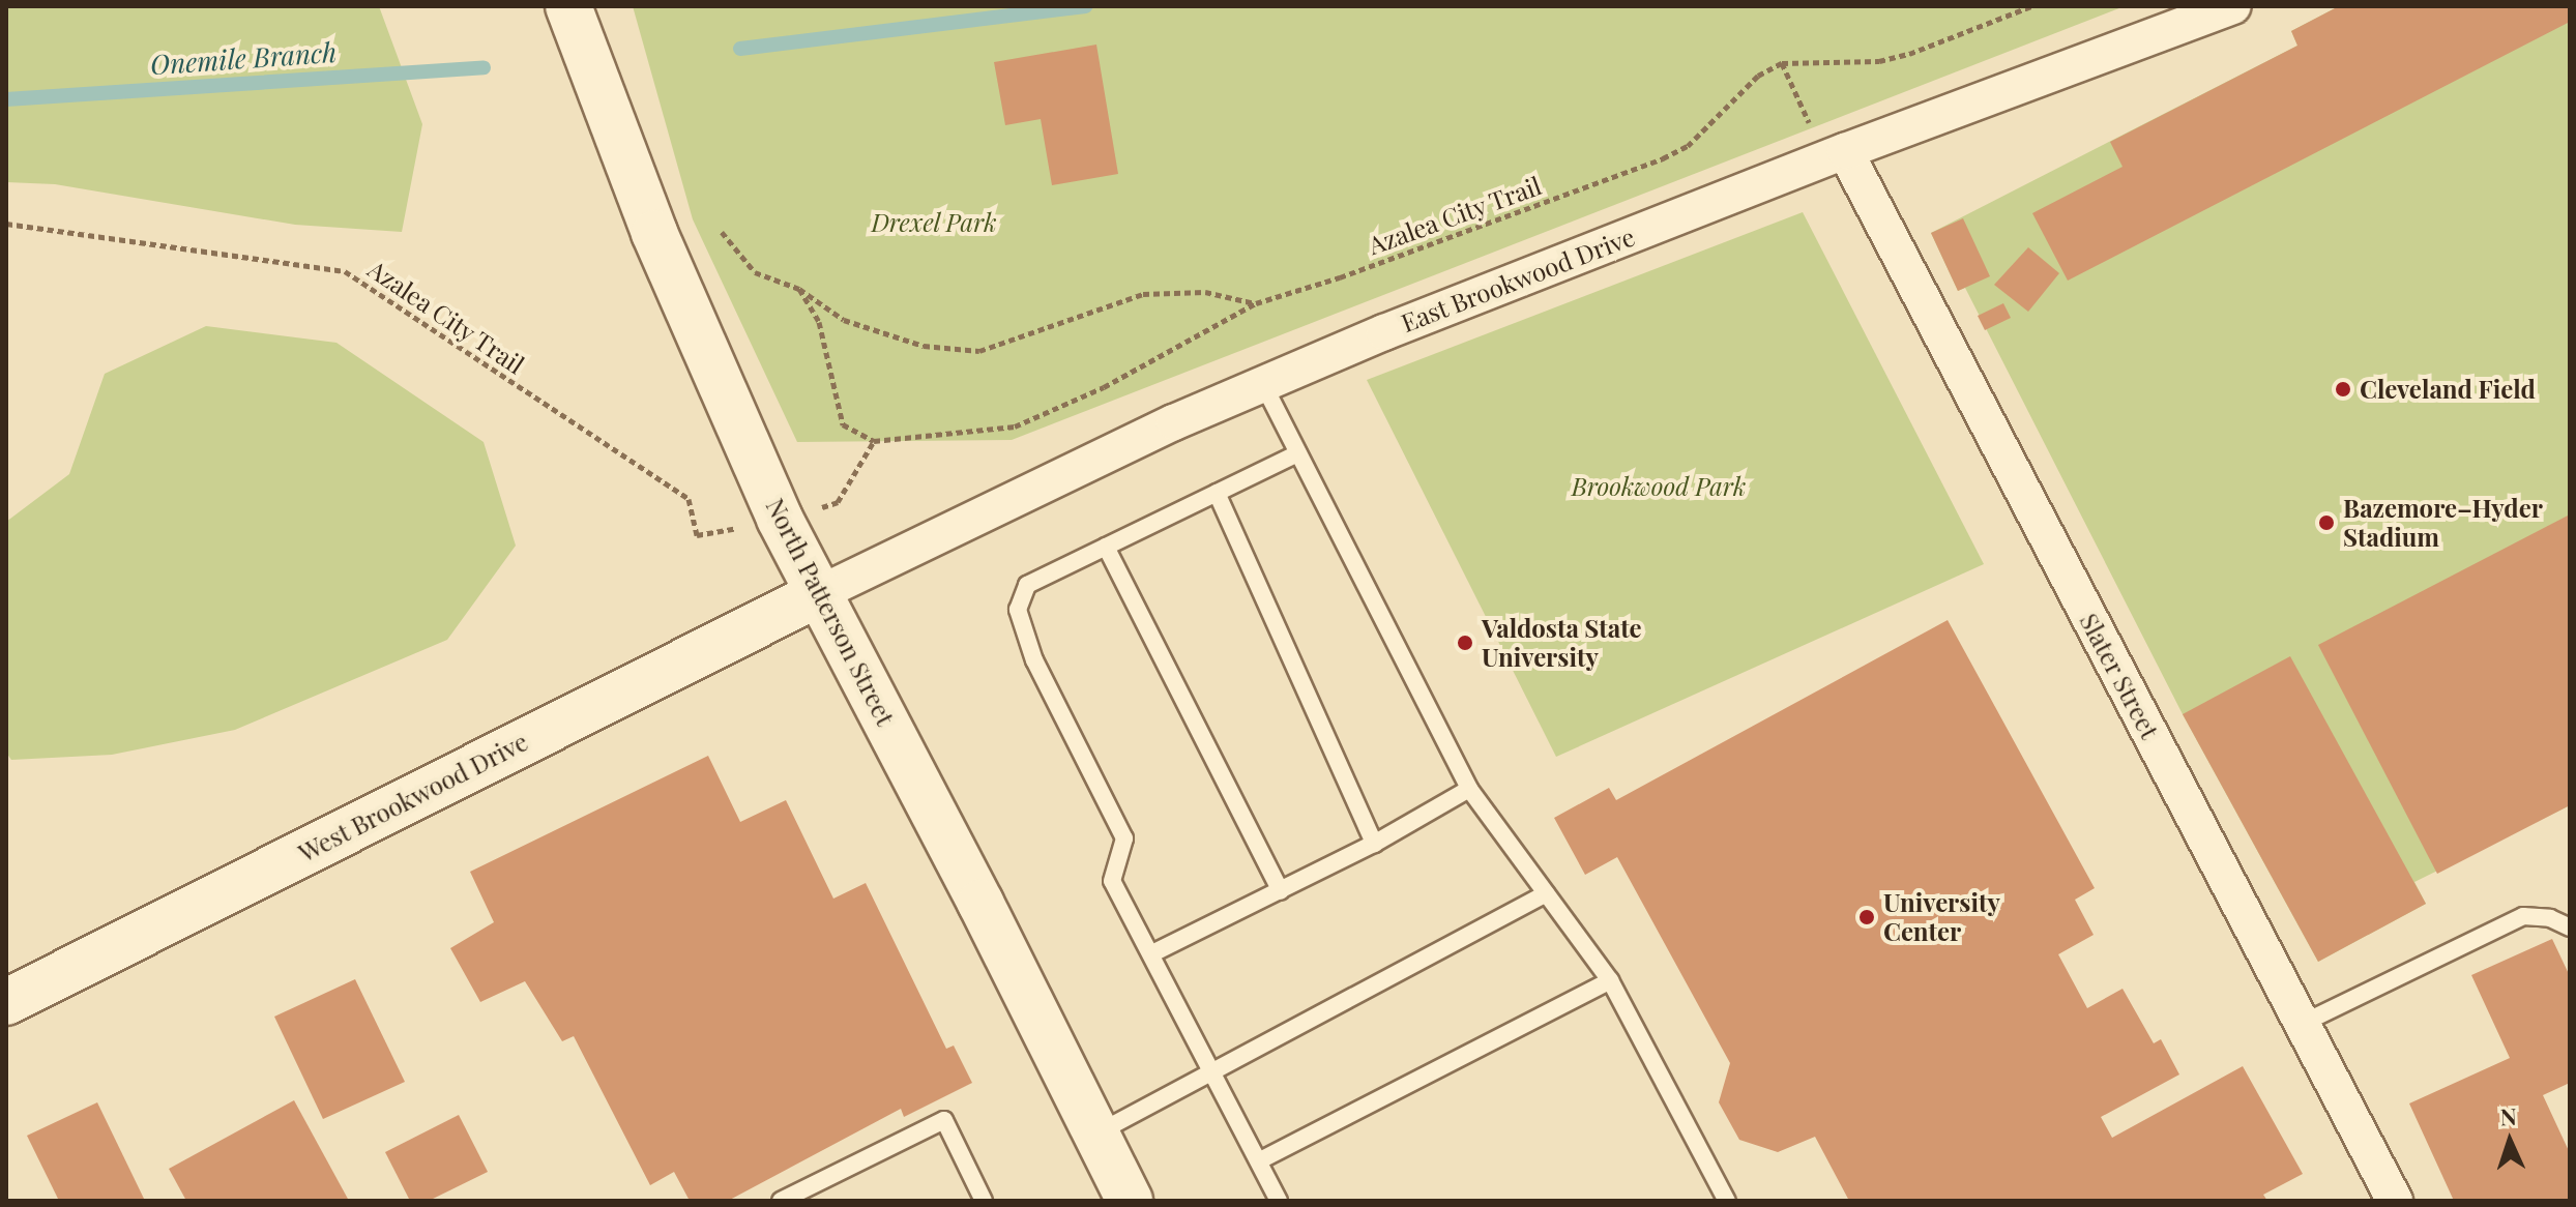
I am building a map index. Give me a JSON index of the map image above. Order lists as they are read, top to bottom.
{
  "streets": {
    "main road": ["North Patterson Street", "West Brookwood Drive"],
    "street": ["East Brookwood Drive", "Slater Street"],
    "path": ["Azalea City Trail"]
  },
  "crossings": [
    ["East Brookwood Drive", "North Patterson Street"],
    ["East Brookwood Drive", "Slater Street"],
    ["East Brookwood Drive", "West Brookwood Drive"],
    ["North Patterson Street", "West Brookwood Drive"]
  ],
  "water": ["Onemile Branch"],
  "parks": ["Drexel Park", "Brookwood Park"],
  "places": [
    "Cleveland Field",
    "Bazemore–Hyder Stadium",
    "Valdosta State University",
    "University Center"
  ],
  "north": "top"
}
